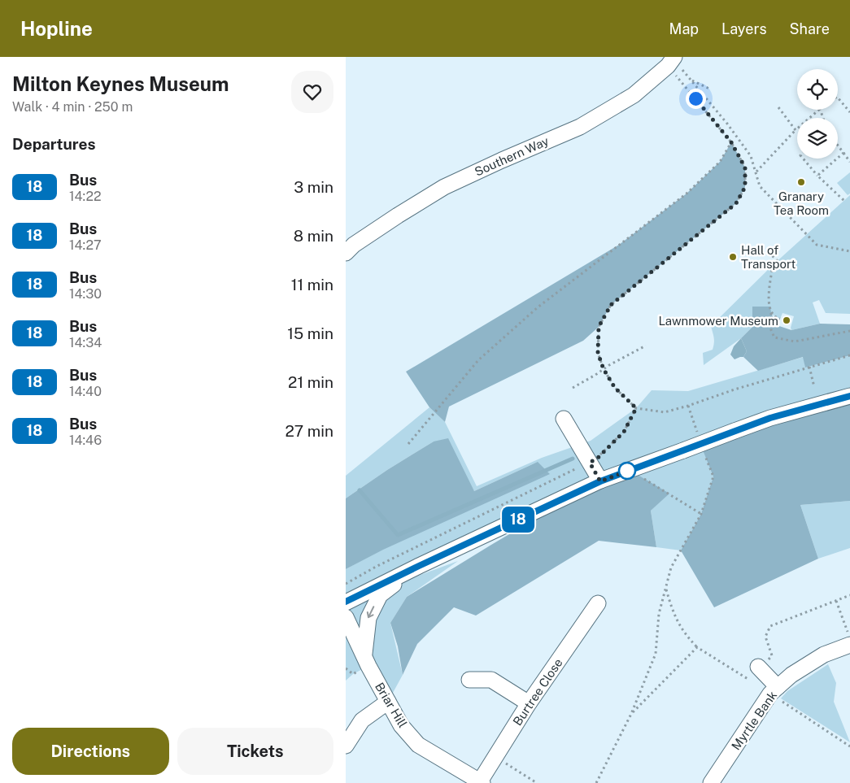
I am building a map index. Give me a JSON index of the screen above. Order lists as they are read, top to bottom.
{
  "streets": {
    "street": [
      "Southern Way",
      "Burtree Close",
      "Briar Hill",
      "Myrtle Bank"
    ]
  },
  "crossings": [
    ["Burtree Close", "Briar Hill"]
  ],
  "places": ["Granary Tea Room", "Hall of Transport", "Lawnmower Museum"],
  "lines": ["bus line 18"],
  "page": {
    "header": "Hopline",
    "nav": ["Map", "Layers", "Share"],
    "heading": [
      ["Milton Keynes Museum", "Walk · 4 min · 250 m"],
      "Departures"
    ],
    "on_map": "18",
    "list": [
      {
        "mark": "18",
        "name": "Bus",
        "note": "14:22",
        "value": "3 min"
      },
      {
        "mark": "18",
        "name": "Bus",
        "note": "14:27",
        "value": "8 min"
      },
      {
        "mark": "18",
        "name": "Bus",
        "note": "14:30",
        "value": "11 min"
      },
      {
        "mark": "18",
        "name": "Bus",
        "note": "14:34",
        "value": "15 min"
      },
      {
        "mark": "18",
        "name": "Bus",
        "note": "14:40",
        "value": "21 min"
      },
      {
        "mark": "18",
        "name": "Bus",
        "note": "14:46",
        "value": "27 min"
      }
    ],
    "buttons": ["Directions", "Tickets"]
  }
}
